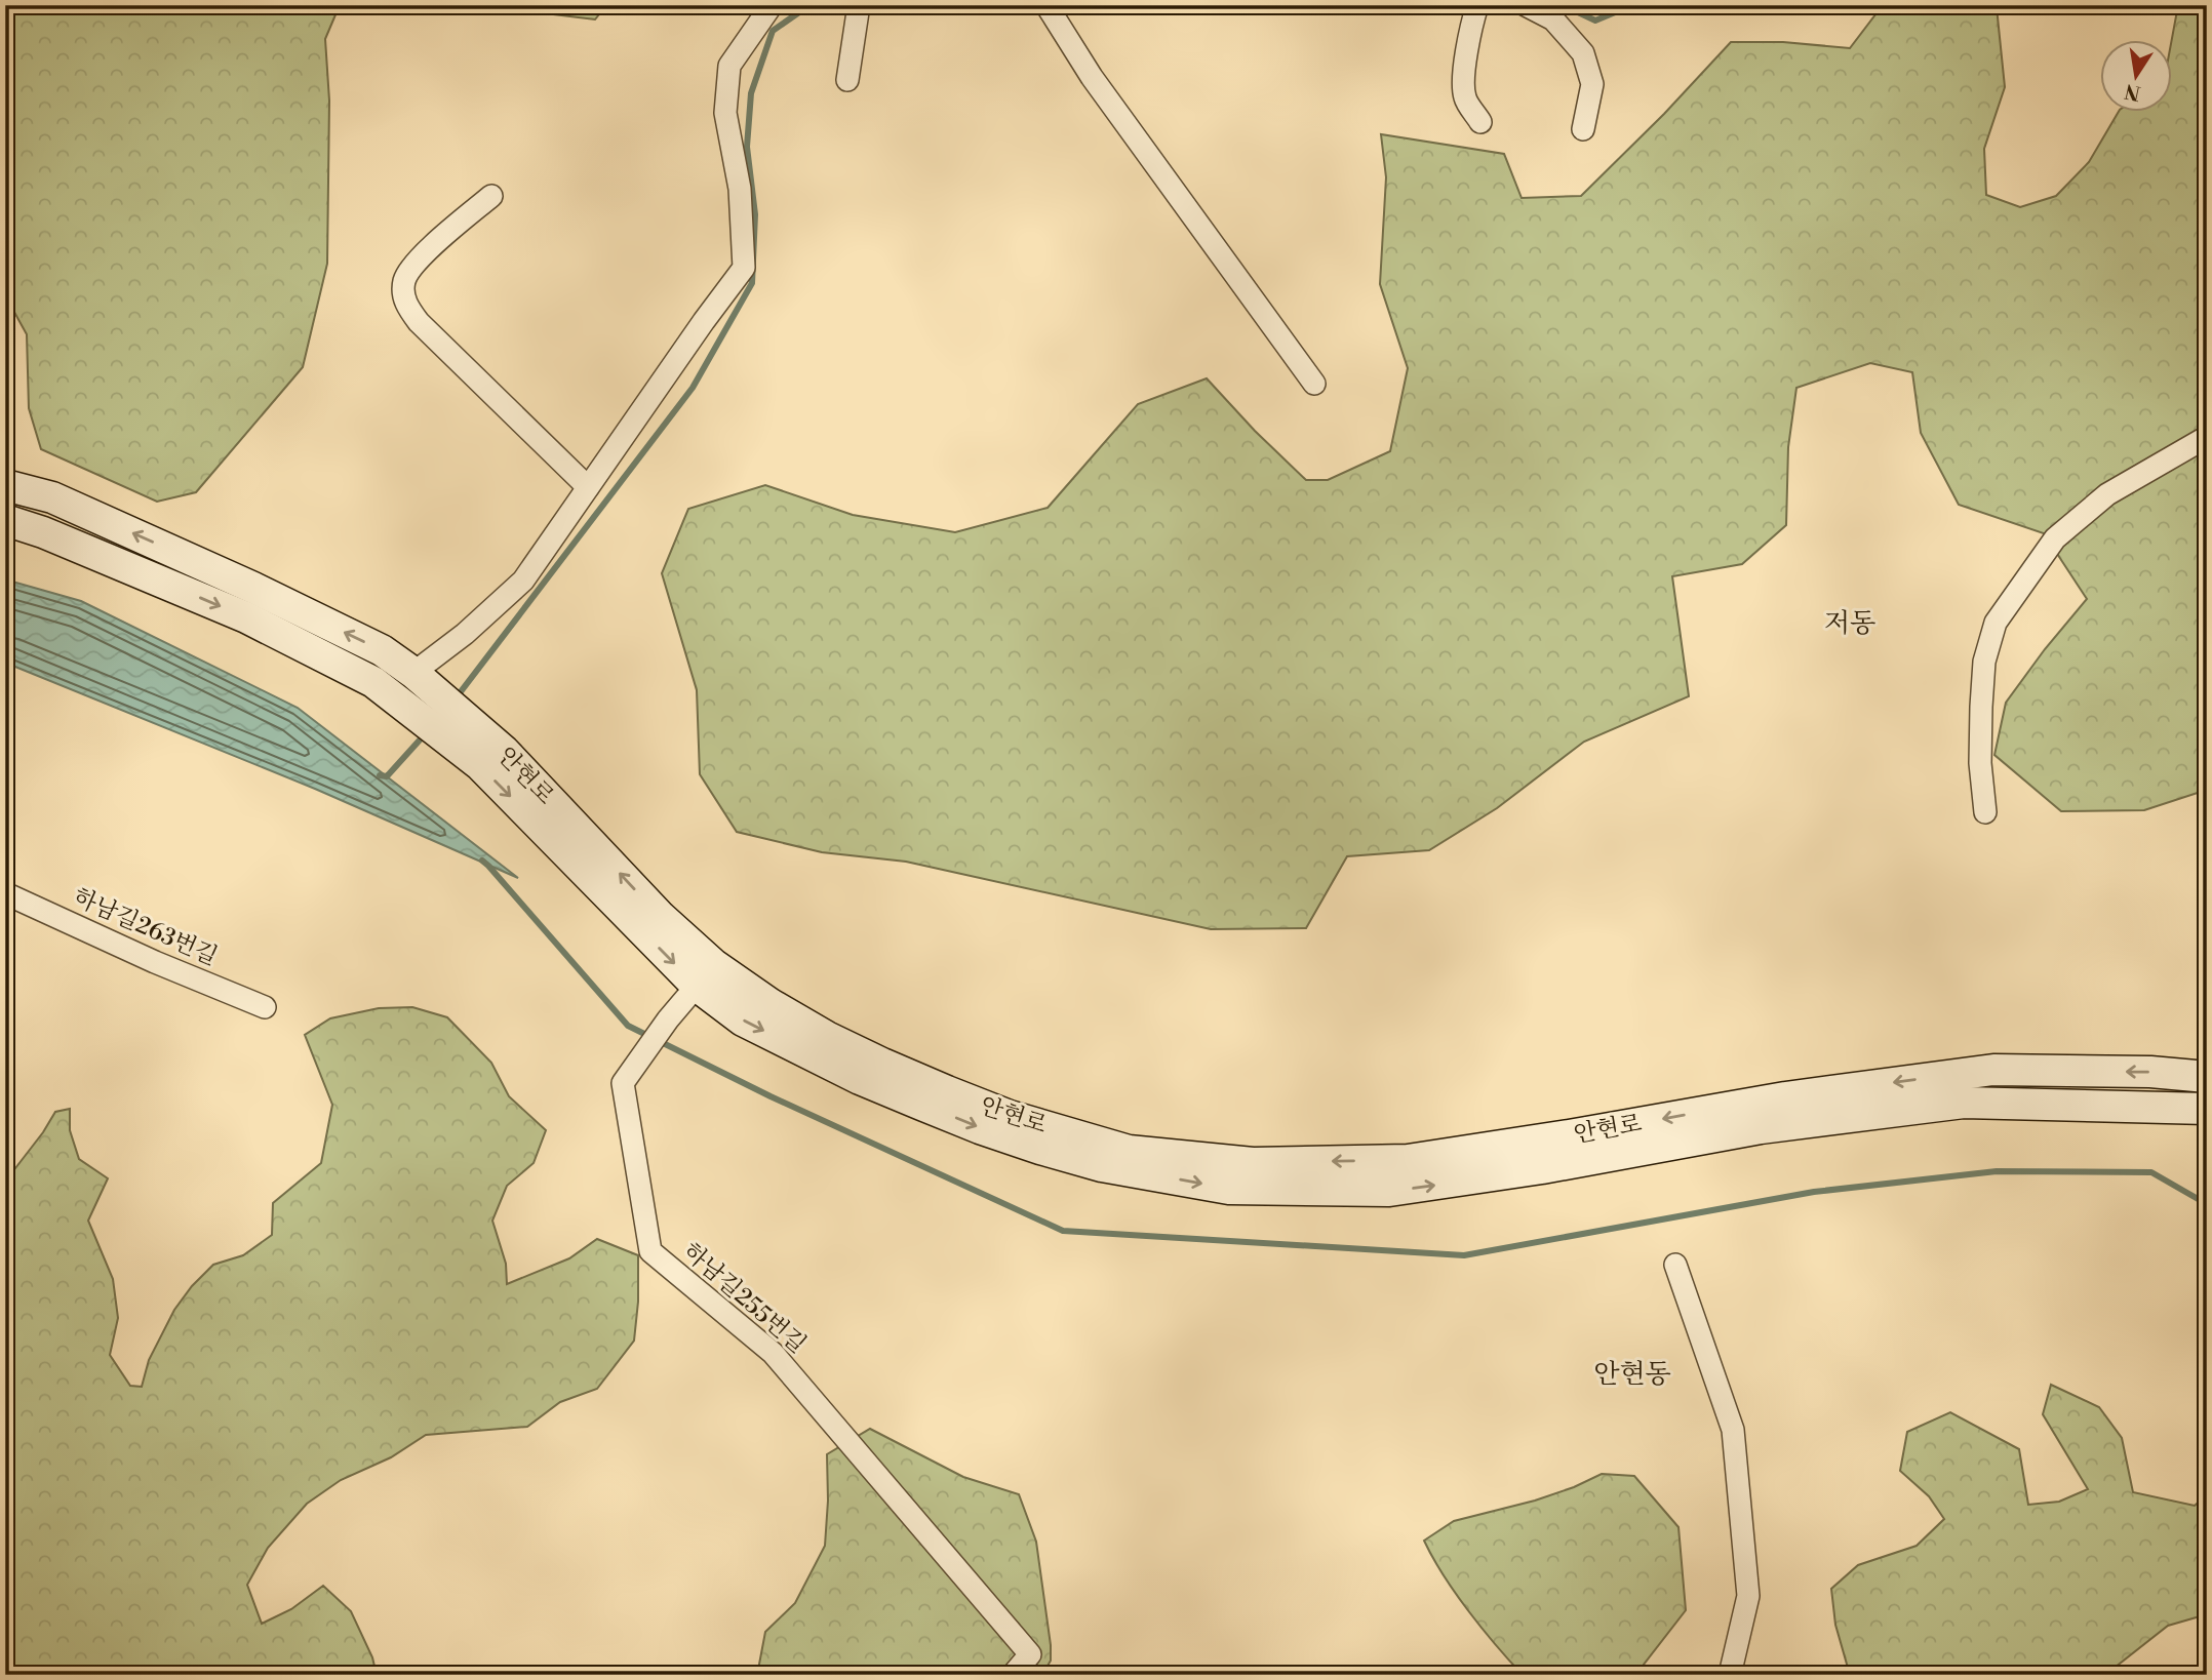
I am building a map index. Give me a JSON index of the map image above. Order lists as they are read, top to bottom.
{
  "streets": {
    "street": ["안현로", "하남길263번길", "하남길255번길"]
  },
  "crossings": [
    ["안현로", "하남길255번길"]
  ],
  "districts": ["저동", "안현동"],
  "north": "bottom"
}
